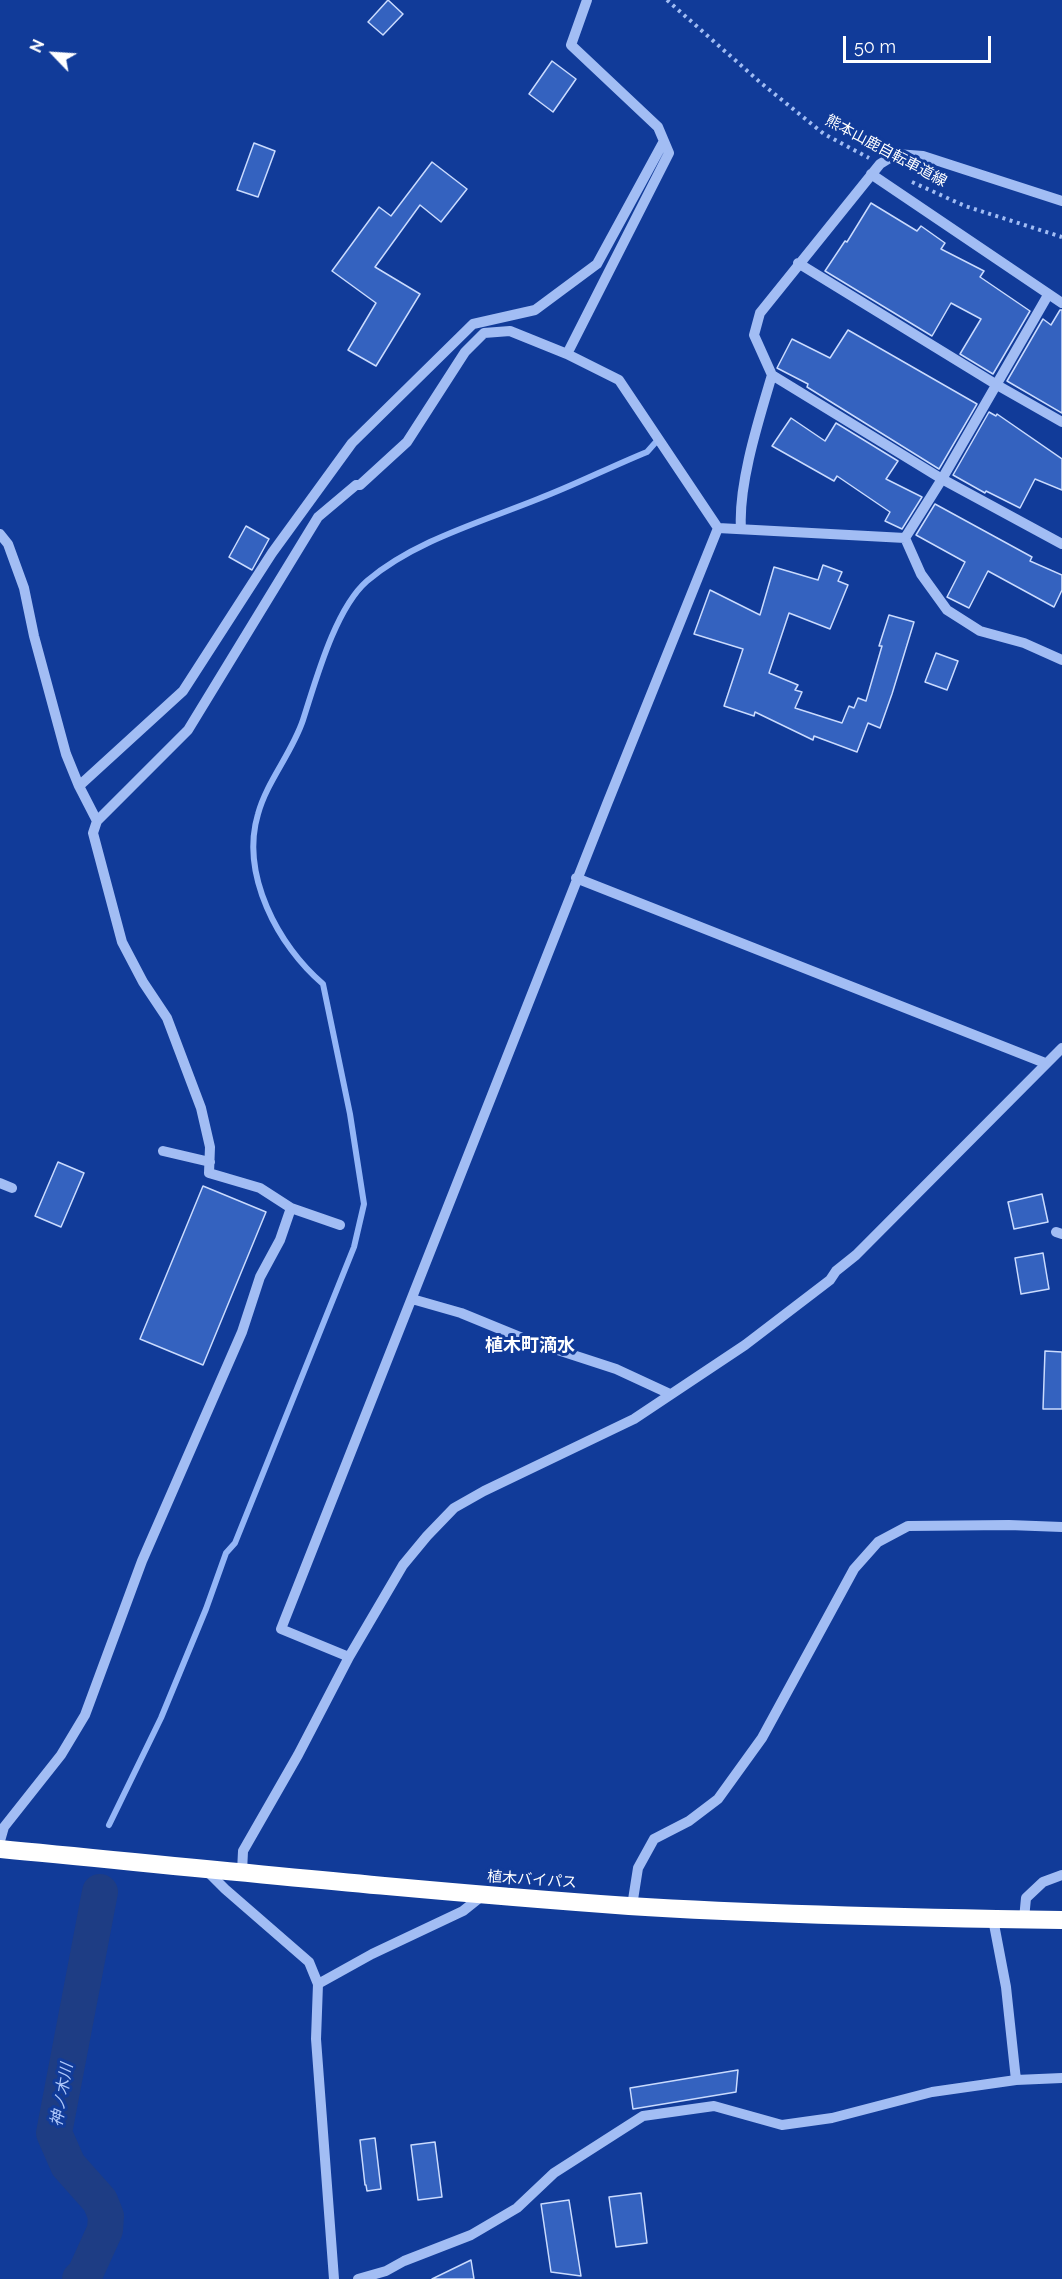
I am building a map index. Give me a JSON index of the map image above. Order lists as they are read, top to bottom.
{
  "streets": {
    "highway": ["植木バイパス"],
    "path": ["熊本山鹿自転車道線"]
  },
  "districts": ["植木町滴水"],
  "water": ["神ノ木川"],
  "scale_bar": "50 m",
  "north": "top left"
}
